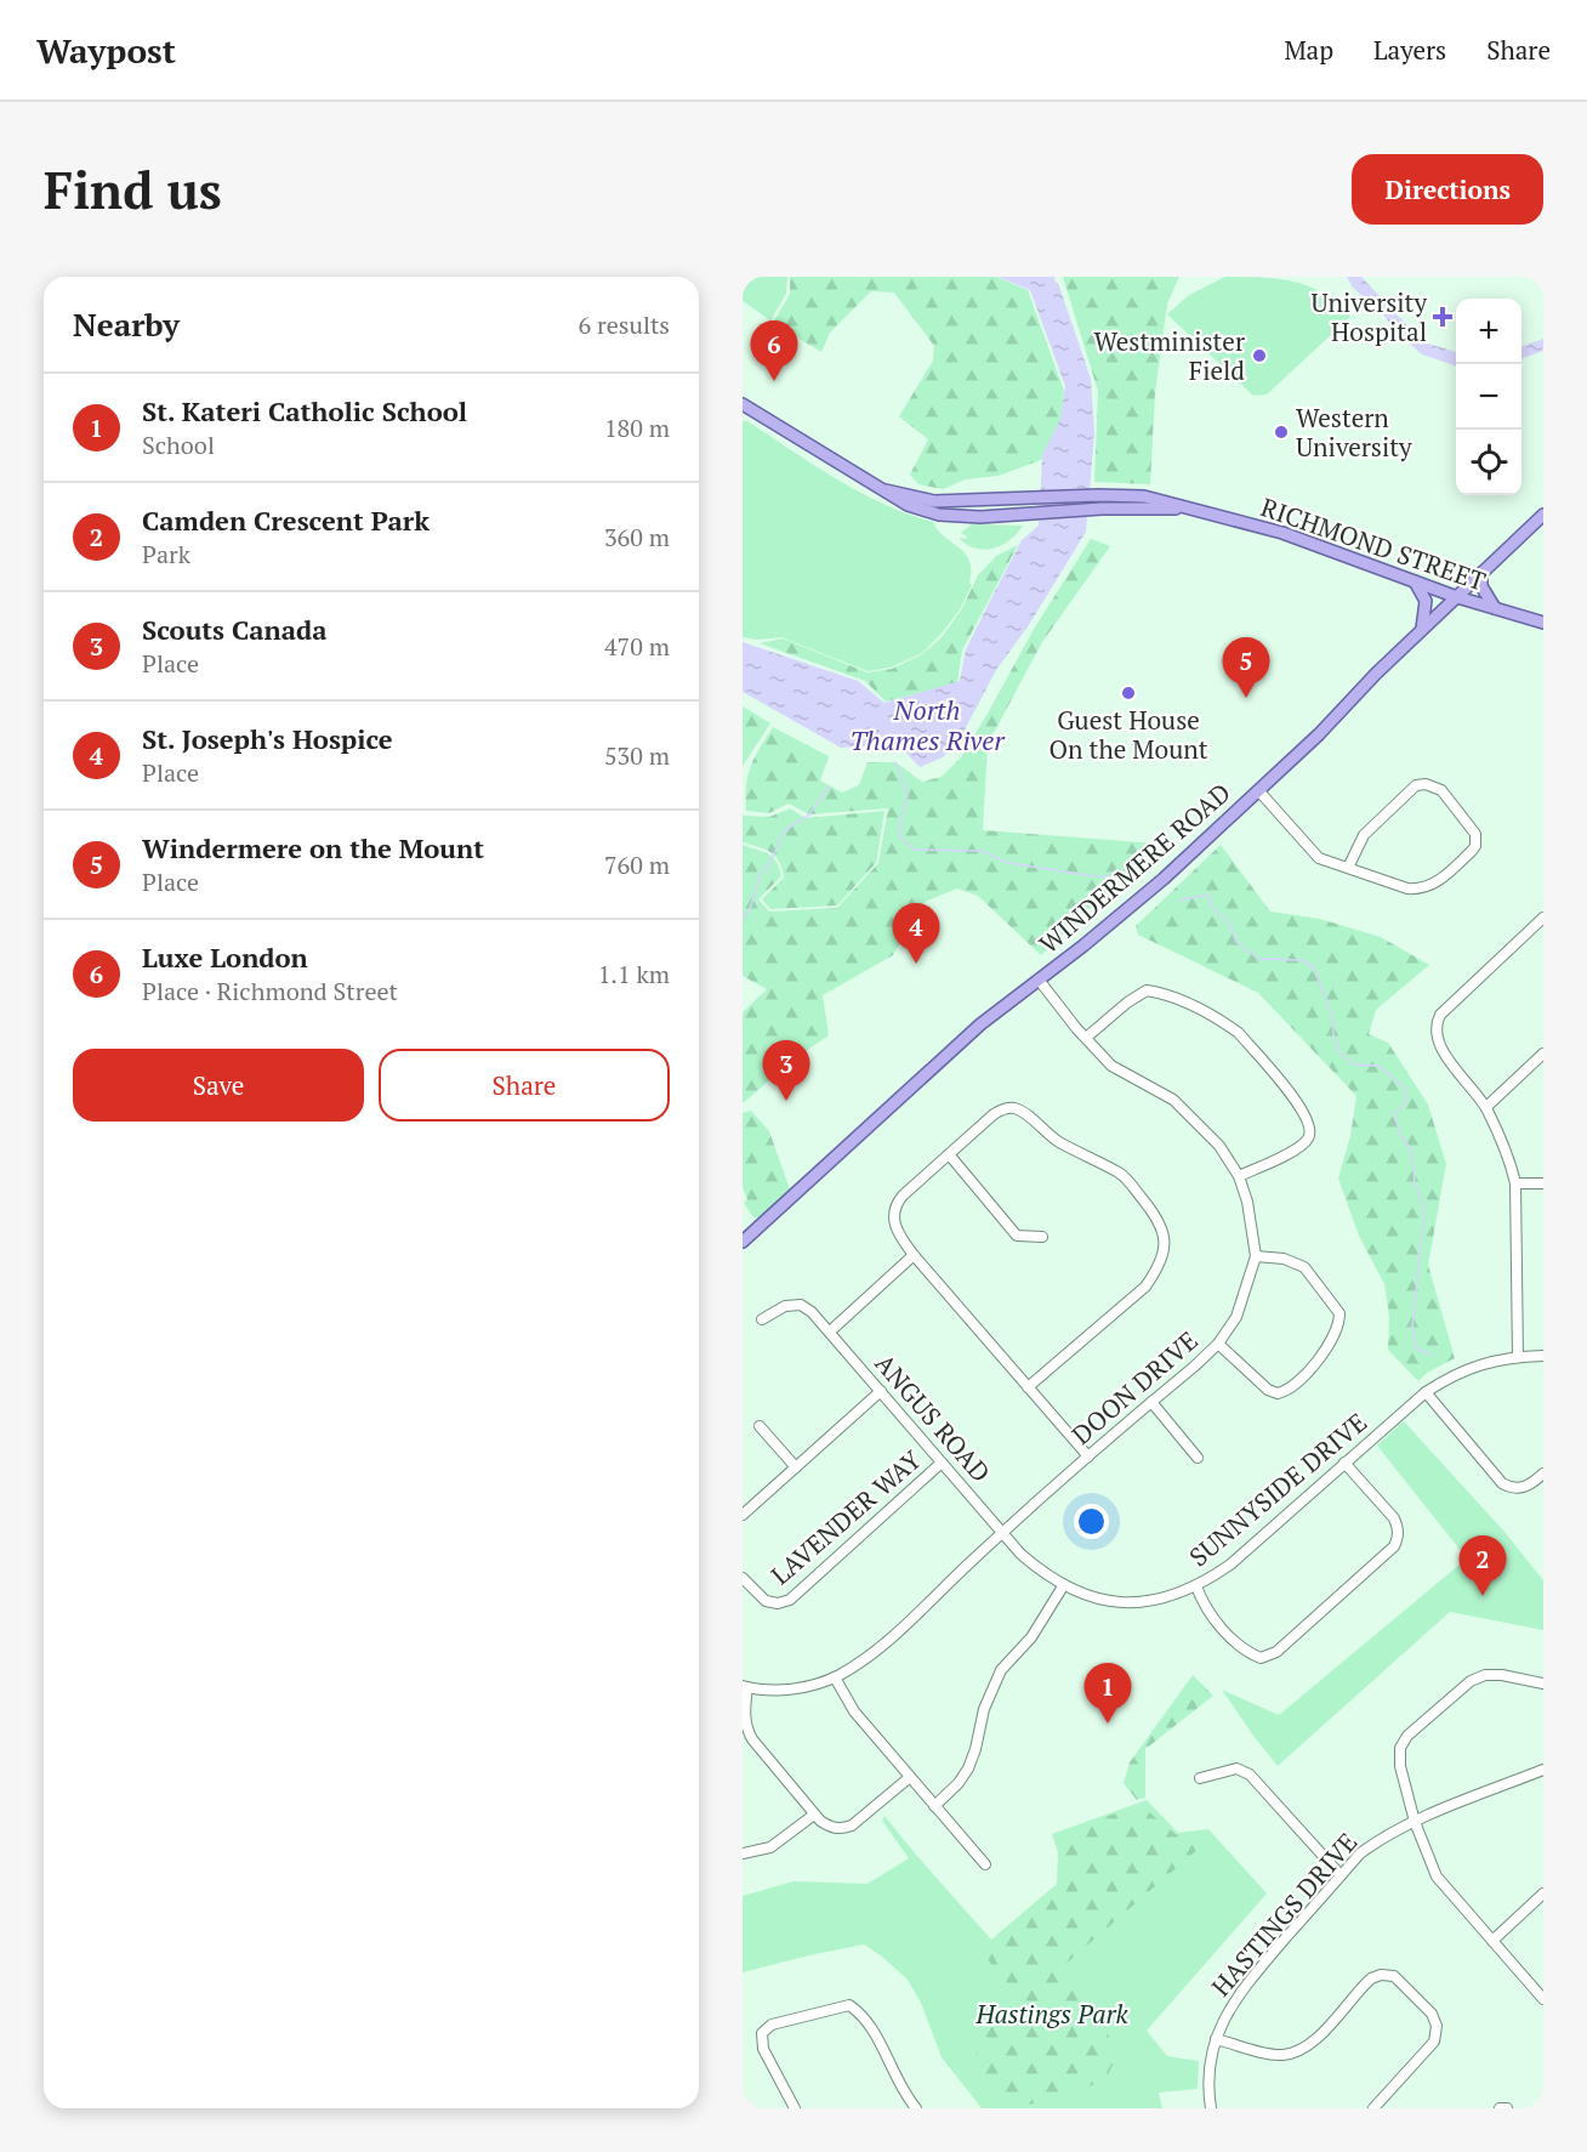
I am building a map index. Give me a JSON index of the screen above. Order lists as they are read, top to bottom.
{
  "streets": {
    "main road": ["RICHMOND STREET", "WINDERMERE ROAD"],
    "street": [
      "DOON DRIVE",
      "ANGUS ROAD",
      "SUNNYSIDE DRIVE",
      "LAVENDER WAY",
      "HASTINGS DRIVE"
    ]
  },
  "crossings": [
    ["RICHMOND STREET", "WINDERMERE ROAD"],
    ["WINDERMERE ROAD", "DOON DRIVE"],
    ["DOON DRIVE", "ANGUS ROAD"],
    ["DOON DRIVE", "SUNNYSIDE DRIVE"],
    ["ANGUS ROAD", "SUNNYSIDE DRIVE"],
    ["ANGUS ROAD", "LAVENDER WAY"]
  ],
  "water": ["North Thames River"],
  "parks": ["Hastings Park"],
  "places": {
    "health": ["University Hospital"],
    "other": ["Westminister Field", "Western University", "Guest House On the Mount"]
  },
  "page": {
    "header": "Waypost",
    "nav": ["Map", "Layers", "Share"],
    "buttons": [
      "Directions",
      ["Save", "Share"]
    ],
    "title": "Find us",
    "heading": ["Nearby", "6 results"],
    "map_buttons": ["+", "−"],
    "pins": [
      "6",
      "5",
      "4",
      "3",
      "2",
      "1"
    ],
    "list": [
      {
        "mark": "1",
        "name": "St. Kateri Catholic School",
        "note": "School",
        "value": "180 m"
      },
      {
        "mark": "2",
        "name": "Camden Crescent Park",
        "note": "Park",
        "value": "360 m"
      },
      {
        "mark": "3",
        "name": "Scouts Canada",
        "note": "Place",
        "value": "470 m"
      },
      {
        "mark": "4",
        "name": "St. Joseph's Hospice",
        "note": "Place",
        "value": "530 m"
      },
      {
        "mark": "5",
        "name": "Windermere on the Mount",
        "note": "Place",
        "value": "760 m"
      },
      {
        "mark": "6",
        "name": "Luxe London",
        "note": "Place · Richmond Street",
        "value": "1.1 km"
      }
    ]
  }
}
